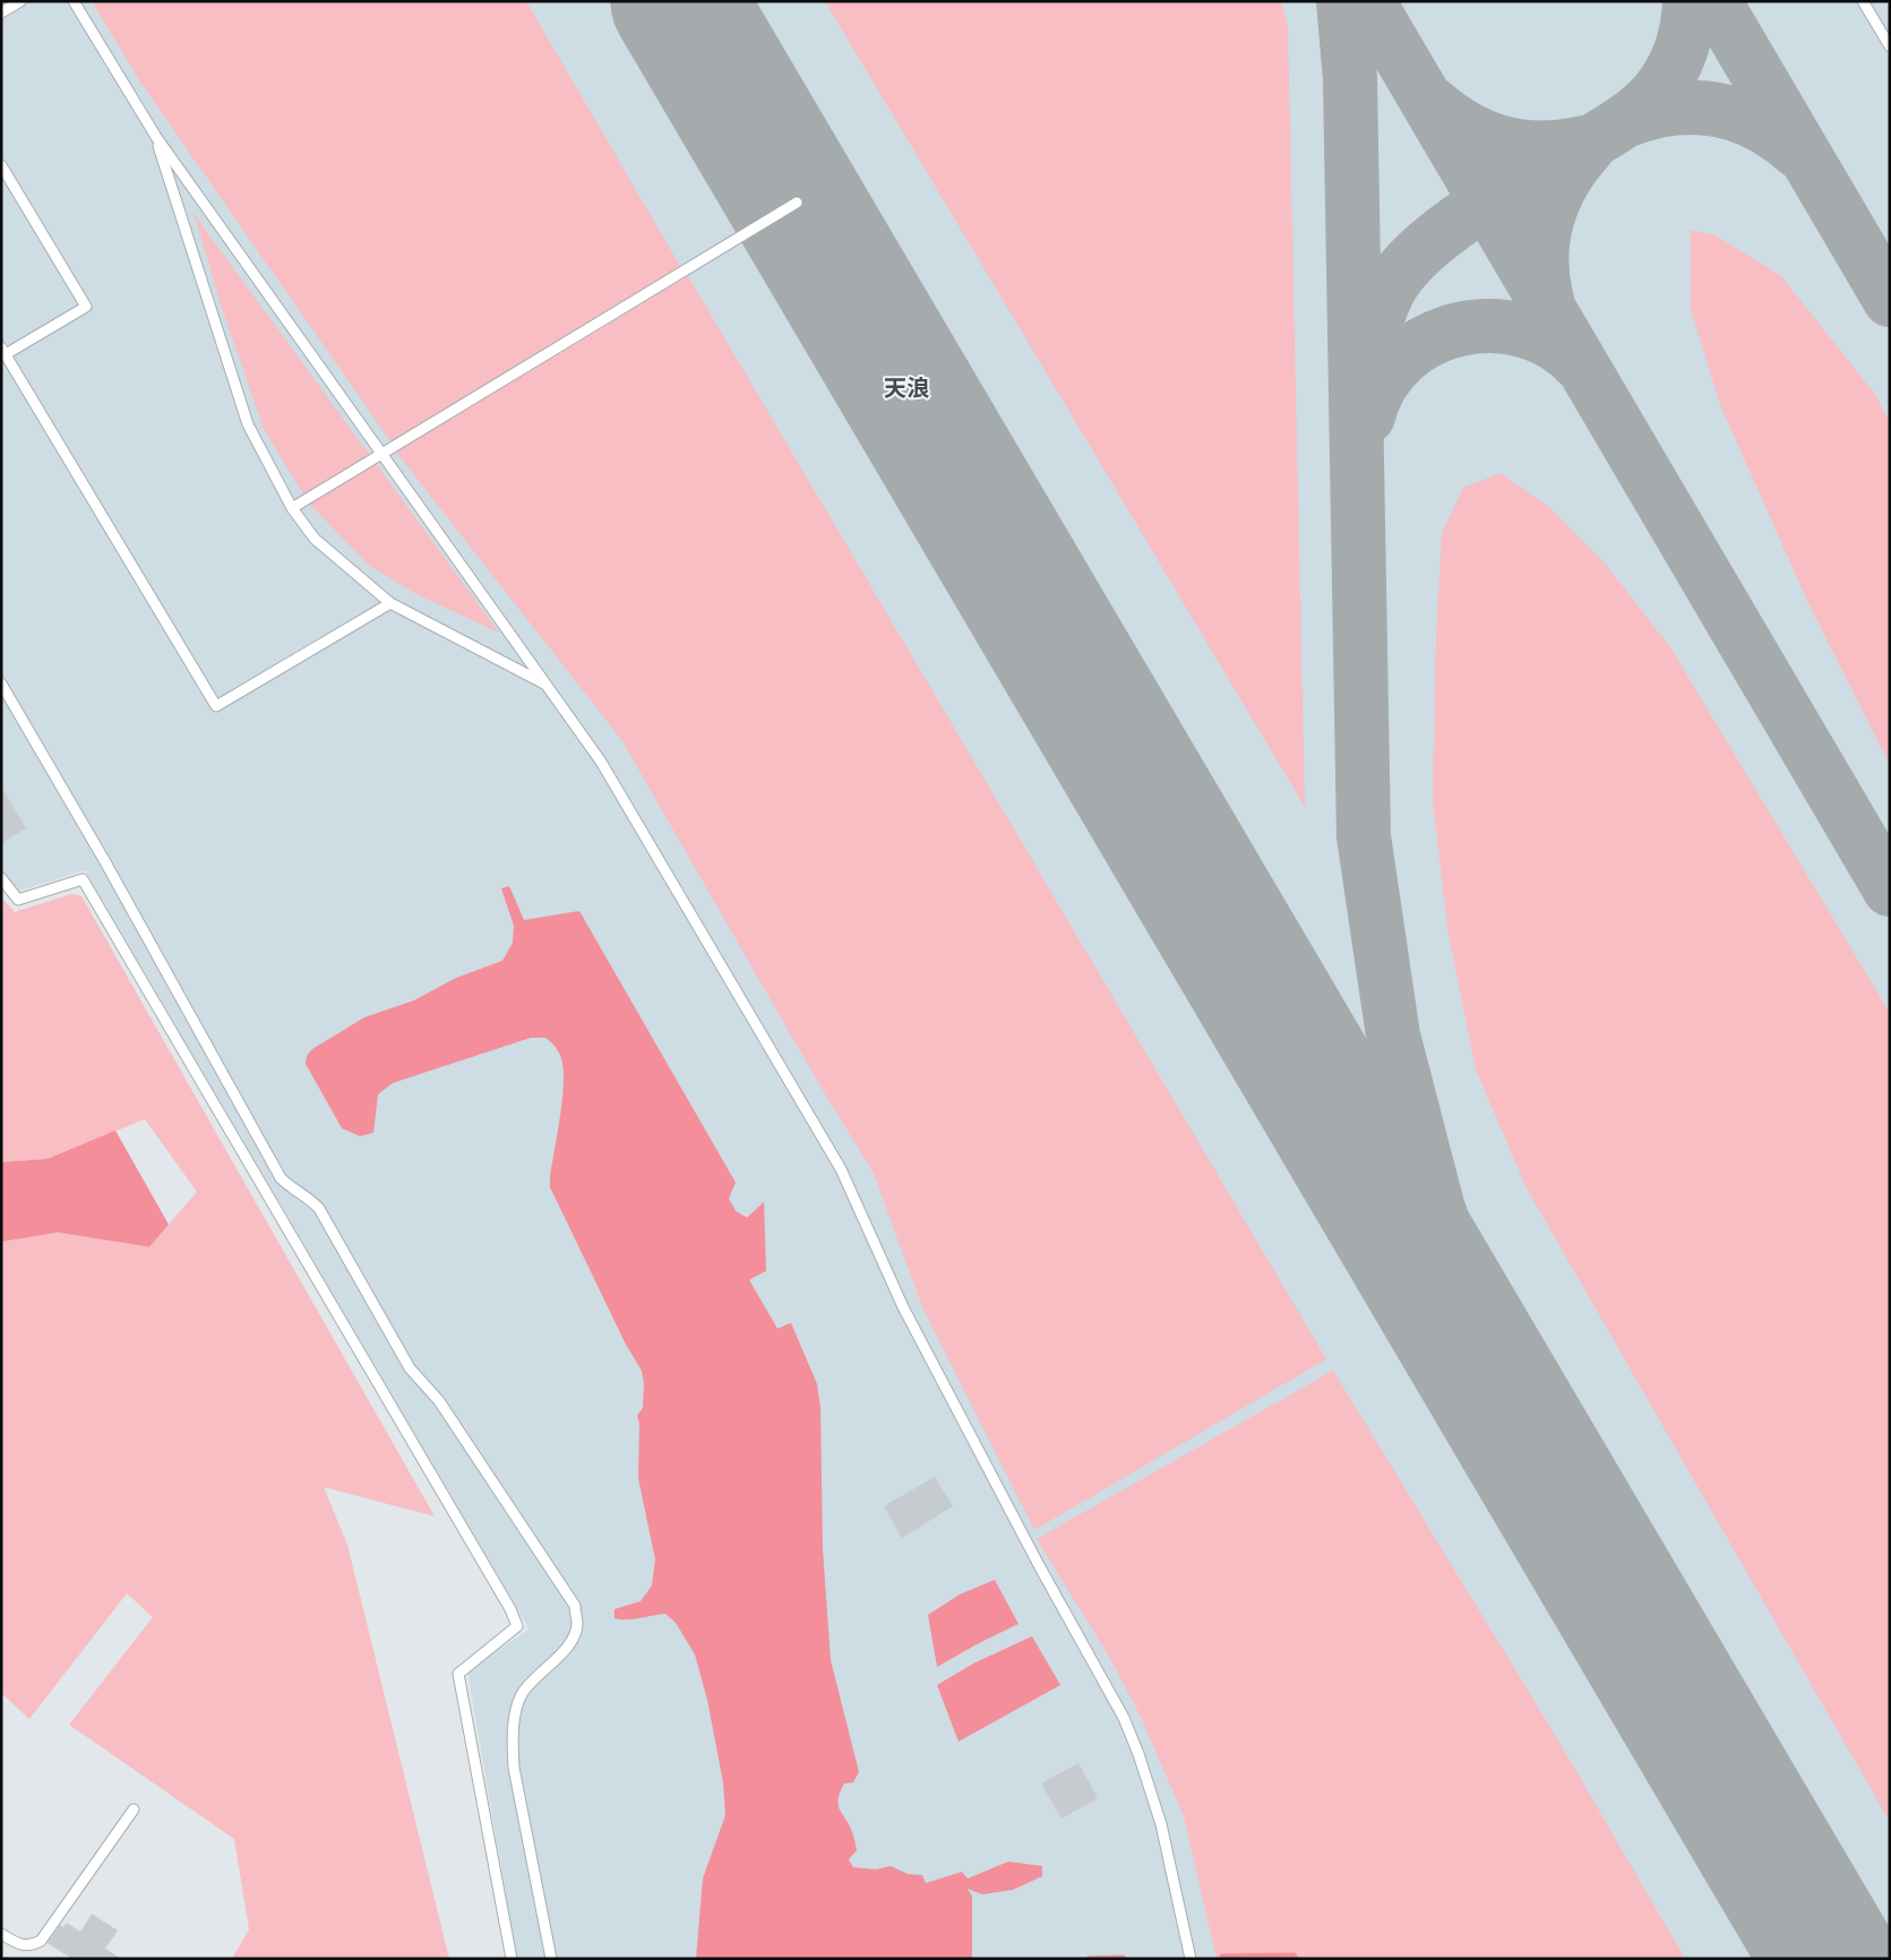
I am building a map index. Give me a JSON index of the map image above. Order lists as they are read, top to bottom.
{
  "districts": ["天浪"]
}
